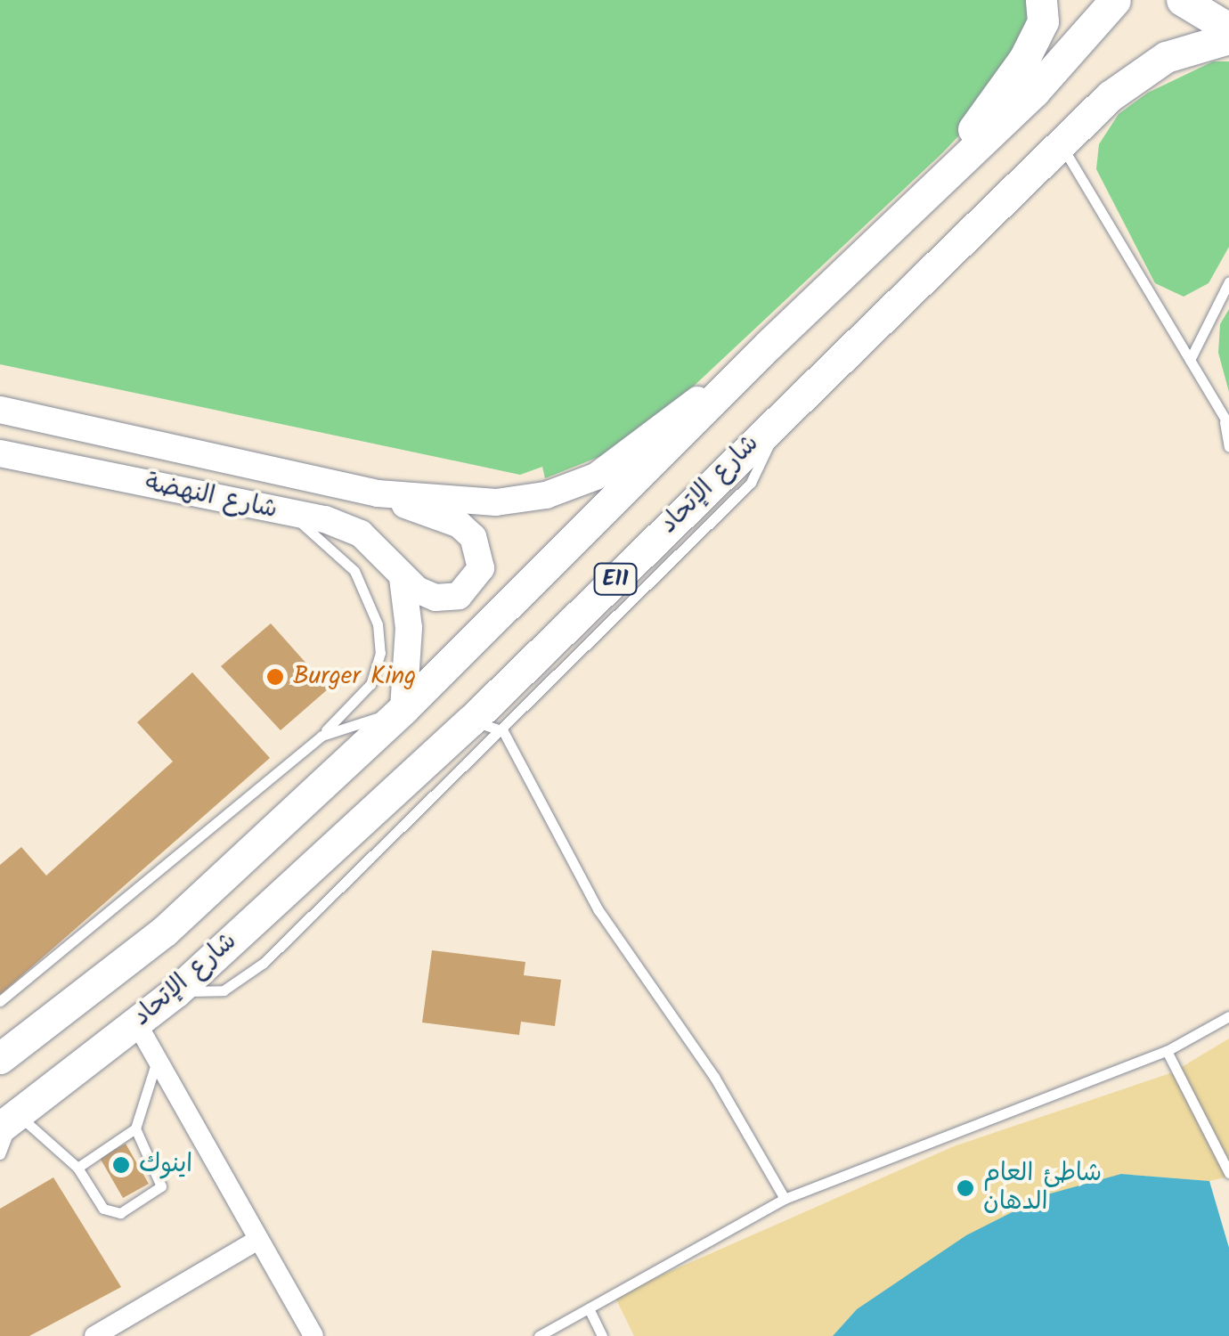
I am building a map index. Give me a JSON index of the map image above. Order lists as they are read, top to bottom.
{
  "streets": {
    "main road": ["شارع الإتحاد", "شارع النهضة", "E11"]
  },
  "places": ["Burger King", "اينوك", "شاطئ العام الدهان"]
}
